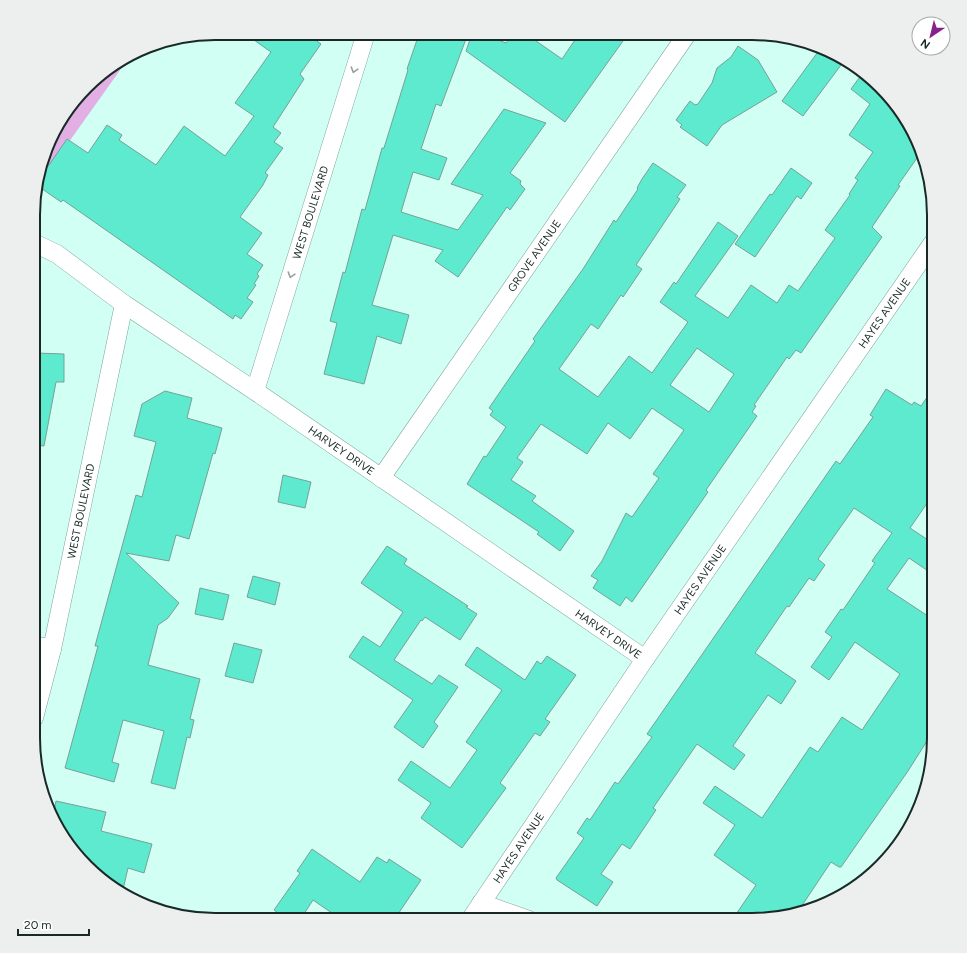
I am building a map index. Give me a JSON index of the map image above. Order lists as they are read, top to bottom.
{
  "streets": {
    "street": [
      "WEST BOULEVARD",
      "GROVE AVENUE",
      "HAYES AVENUE",
      "HARVEY DRIVE"
    ]
  },
  "crossings": [
    ["WEST BOULEVARD", "HARVEY DRIVE"],
    ["GROVE AVENUE", "HARVEY DRIVE"],
    ["HAYES AVENUE", "HARVEY DRIVE"]
  ],
  "one_way": ["WEST BOULEVARD"],
  "scale_bar": "20 m",
  "north": "bottom left"
}
